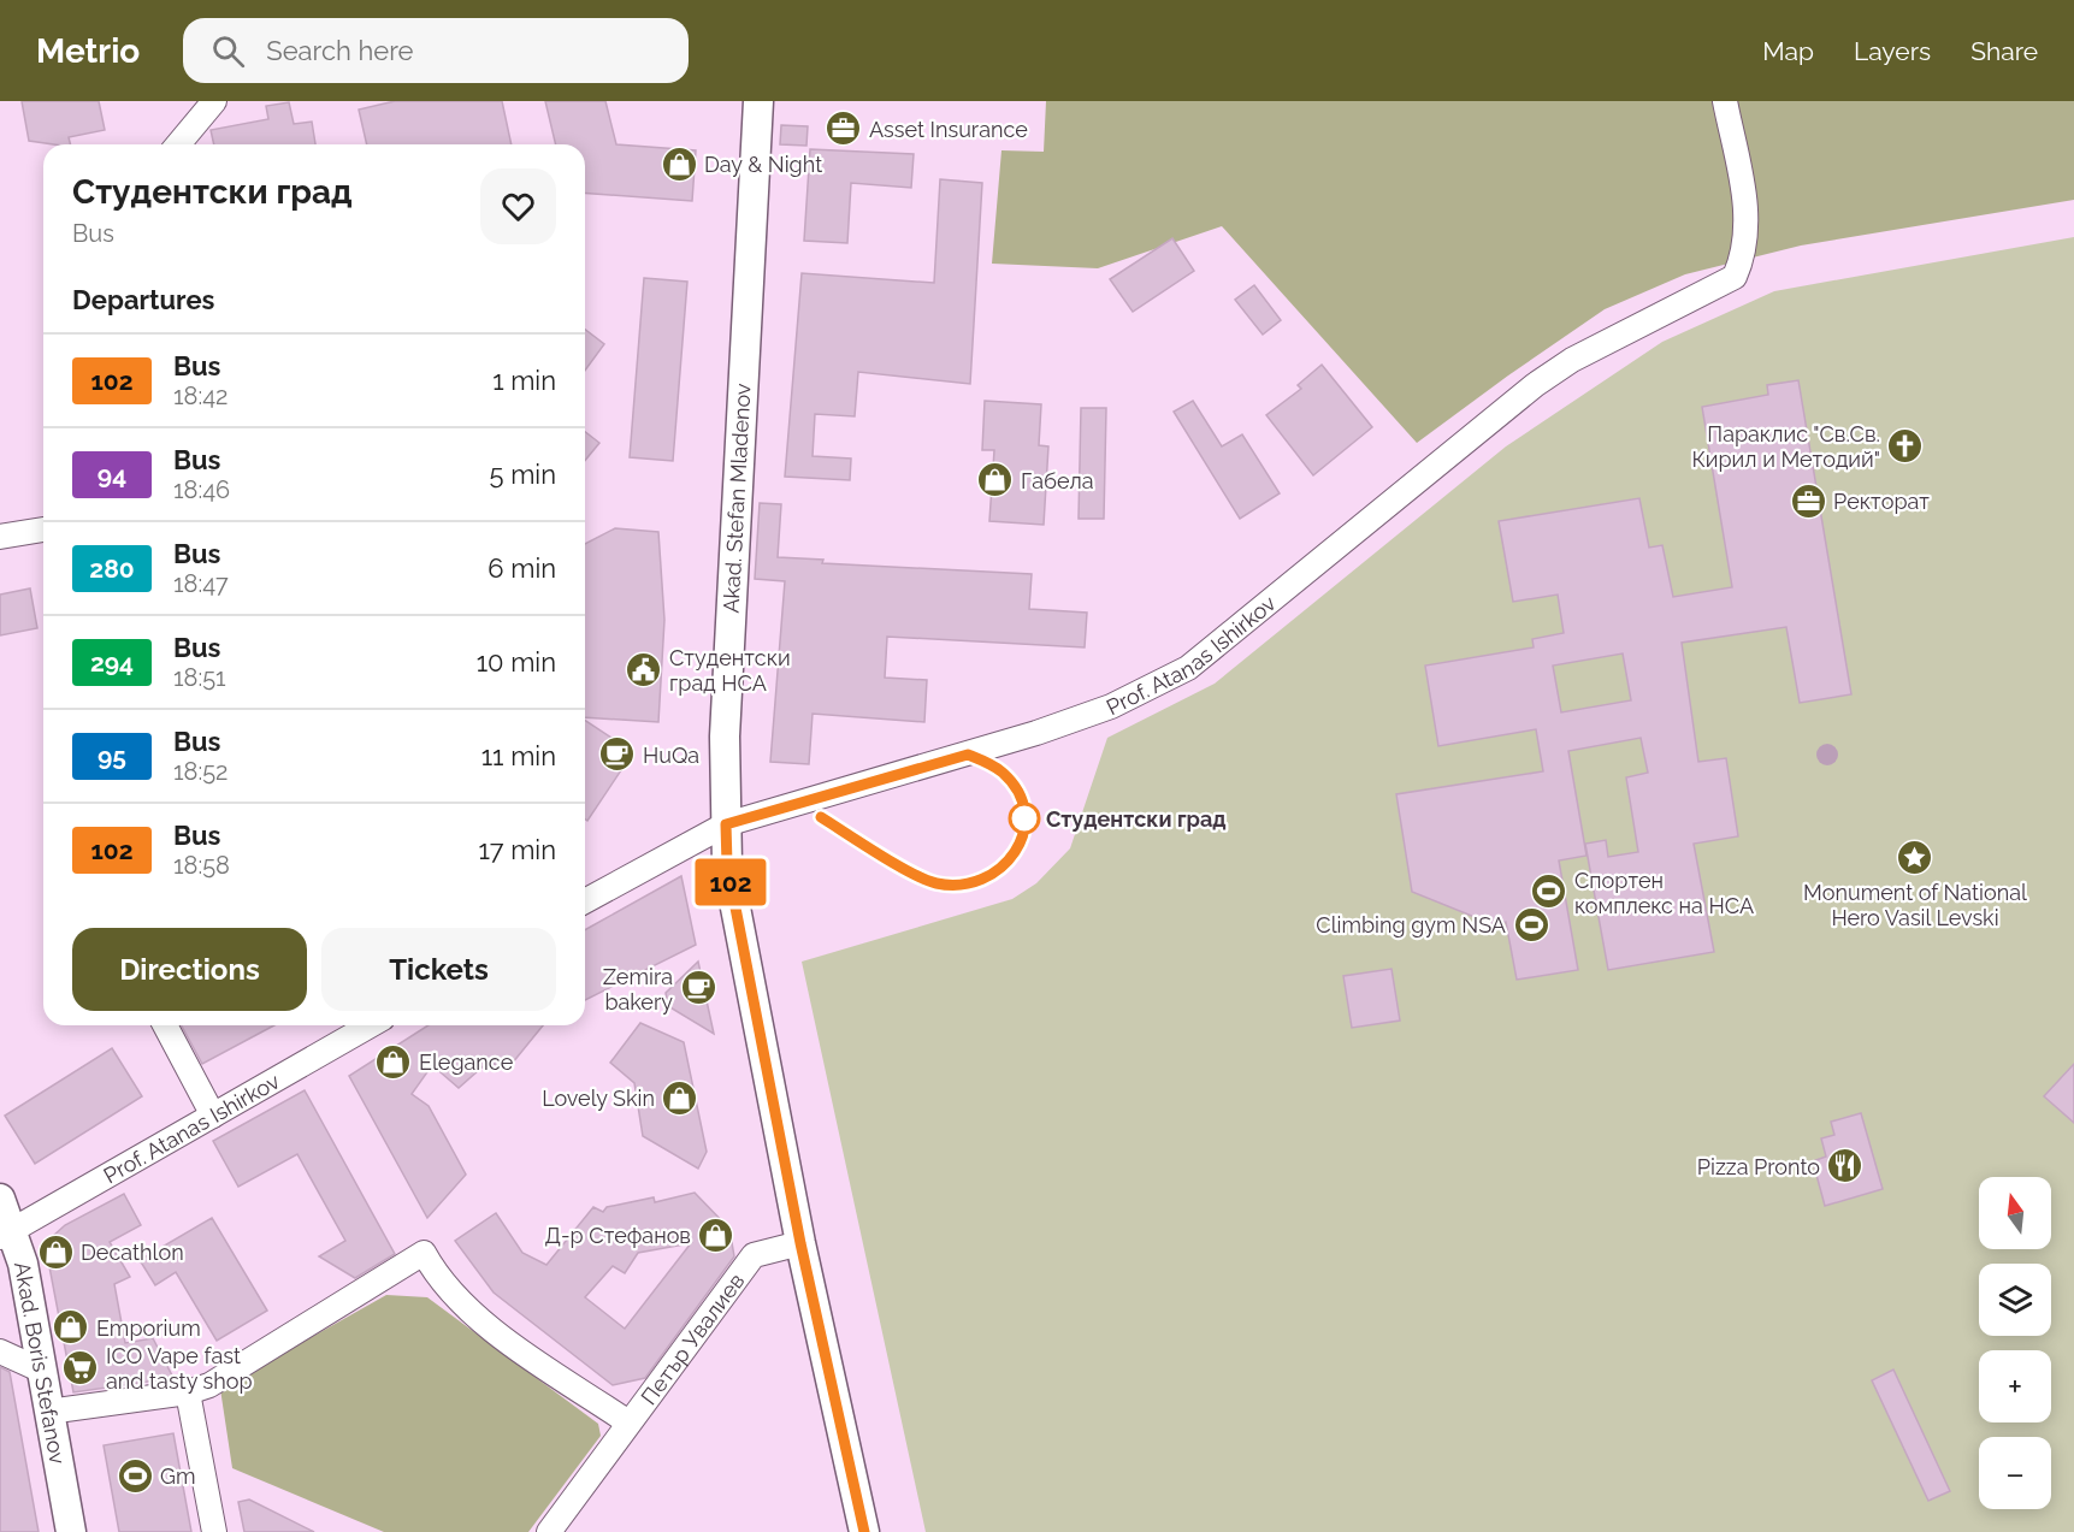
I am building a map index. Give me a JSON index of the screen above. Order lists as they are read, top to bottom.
{
  "streets": {
    "street": ["Akad. Stefan Mladenov", "Prof. Atanas Ishirkov", "Akad. Boris Stefanov"]
  },
  "crossings": [
    ["Akad. Stefan Mladenov", "Prof. Atanas Ishirkov"],
    ["Prof. Atanas Ishirkov", "Akad. Boris Stefanov"]
  ],
  "places": {
    "office": ["Asset Insurance", "Ректорат"],
    "shop": [
      "Day & Night",
      "Габела",
      "Elegance",
      "Lovely Skin",
      "Д-р Стефанов",
      "Decathlon",
      "Emporium"
    ],
    "church": ["Параклис \"Св.Св. Кирил и Методий\""],
    "public building": ["Студентски град НСА"],
    "cafe": ["HuQa", "Zemira bakery"],
    "other": ["Студентски град"],
    "place": ["Monument of National Hero Vasil Levski"],
    "sports": ["Спортен комплекс на НСА", "Climbing gym NSA", "Gm"],
    "restaurant": ["Pizza Pronto"],
    "supermarket": ["ICO Vape fast and tasty shop"]
  },
  "lines": ["bus line 102"],
  "north": "top",
  "page": {
    "header": "Metrio",
    "search": "Search here",
    "nav": ["Map", "Layers", "Share"],
    "on_map": "102",
    "heading": [
      ["Студентски град", "Bus"],
      "Departures"
    ],
    "list": [
      {
        "mark": "102",
        "name": "Bus",
        "note": "18:42",
        "value": "1 min"
      },
      {
        "mark": "94",
        "name": "Bus",
        "note": "18:46",
        "value": "5 min"
      },
      {
        "mark": "280",
        "name": "Bus",
        "note": "18:47",
        "value": "6 min"
      },
      {
        "mark": "294",
        "name": "Bus",
        "note": "18:51",
        "value": "10 min"
      },
      {
        "mark": "95",
        "name": "Bus",
        "note": "18:52",
        "value": "11 min"
      },
      {
        "mark": "102",
        "name": "Bus",
        "note": "18:58",
        "value": "17 min"
      }
    ],
    "buttons": ["Directions", "Tickets"],
    "map_buttons": ["+", "−"]
  }
}
